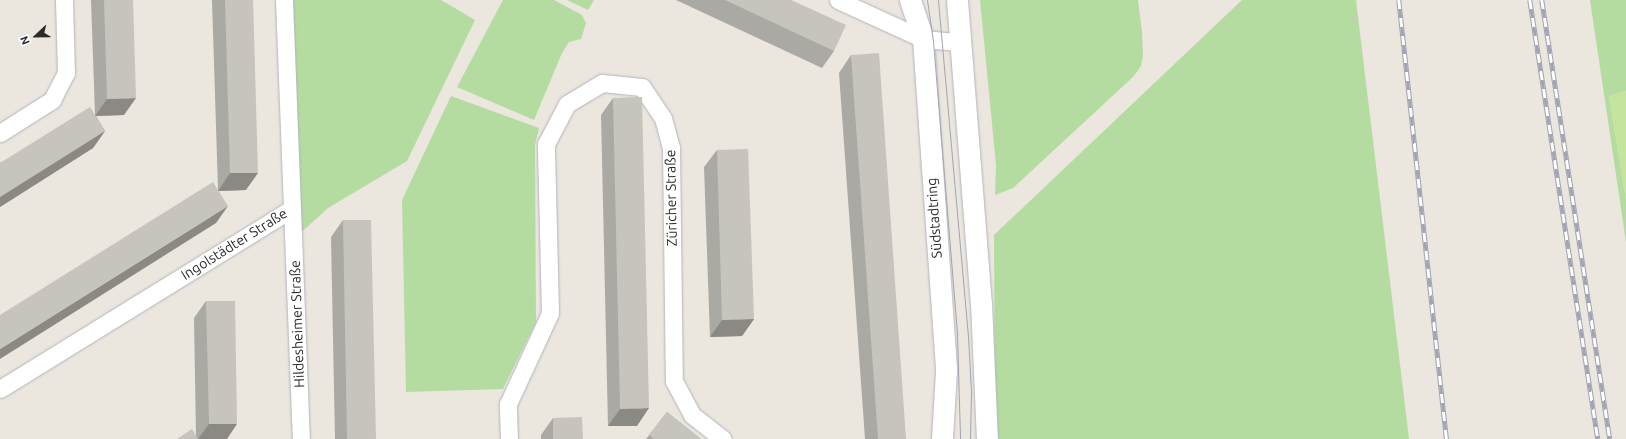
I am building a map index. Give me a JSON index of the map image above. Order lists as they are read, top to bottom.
{
  "streets": {
    "street": [
      "Züricher Straße",
      "Südstadtring",
      "Ingolstädter Straße",
      "Hildesheimer Straße"
    ]
  },
  "crossings": [
    ["Ingolstädter Straße", "Hildesheimer Straße"]
  ],
  "north": "left"
}
